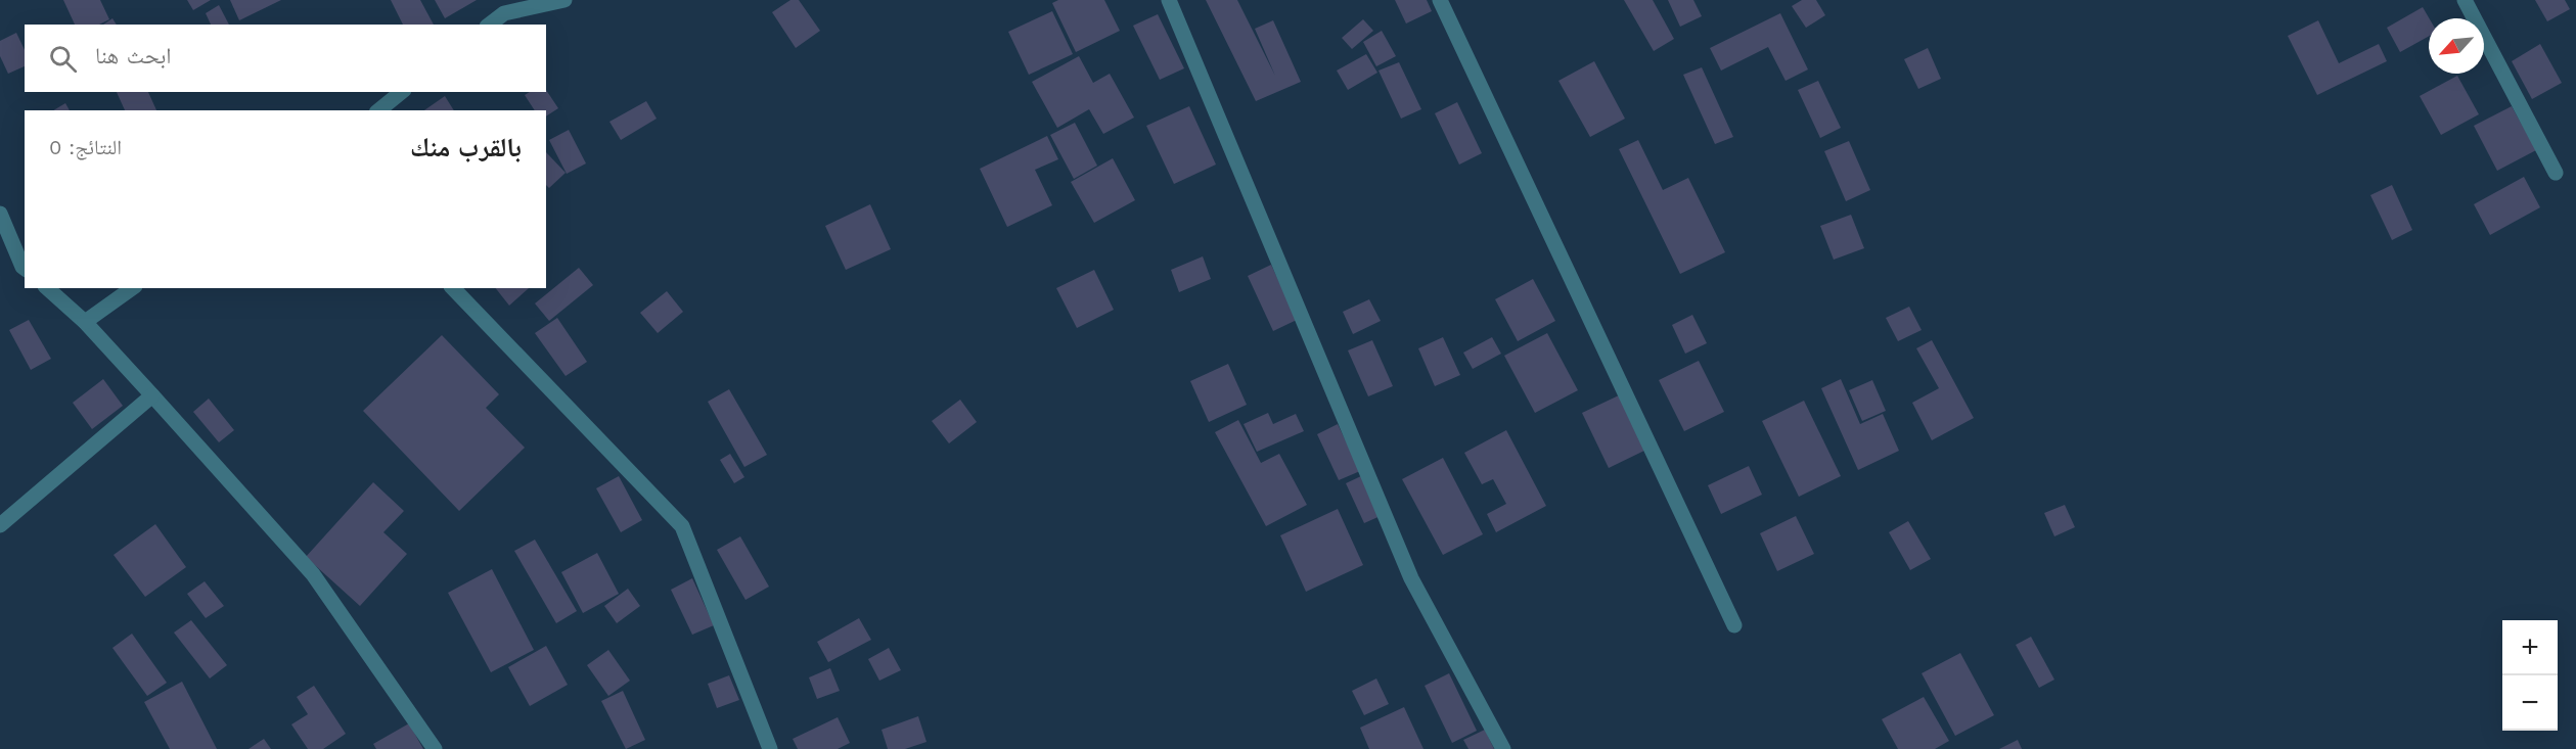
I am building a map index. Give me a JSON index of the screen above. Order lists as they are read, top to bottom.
{
  "north": "bottom left",
  "page": {
    "search": "ابحث هنا",
    "heading": ["بالقرب منك", "النتائج: 0"],
    "map_buttons": ["+", "−"]
  }
}
